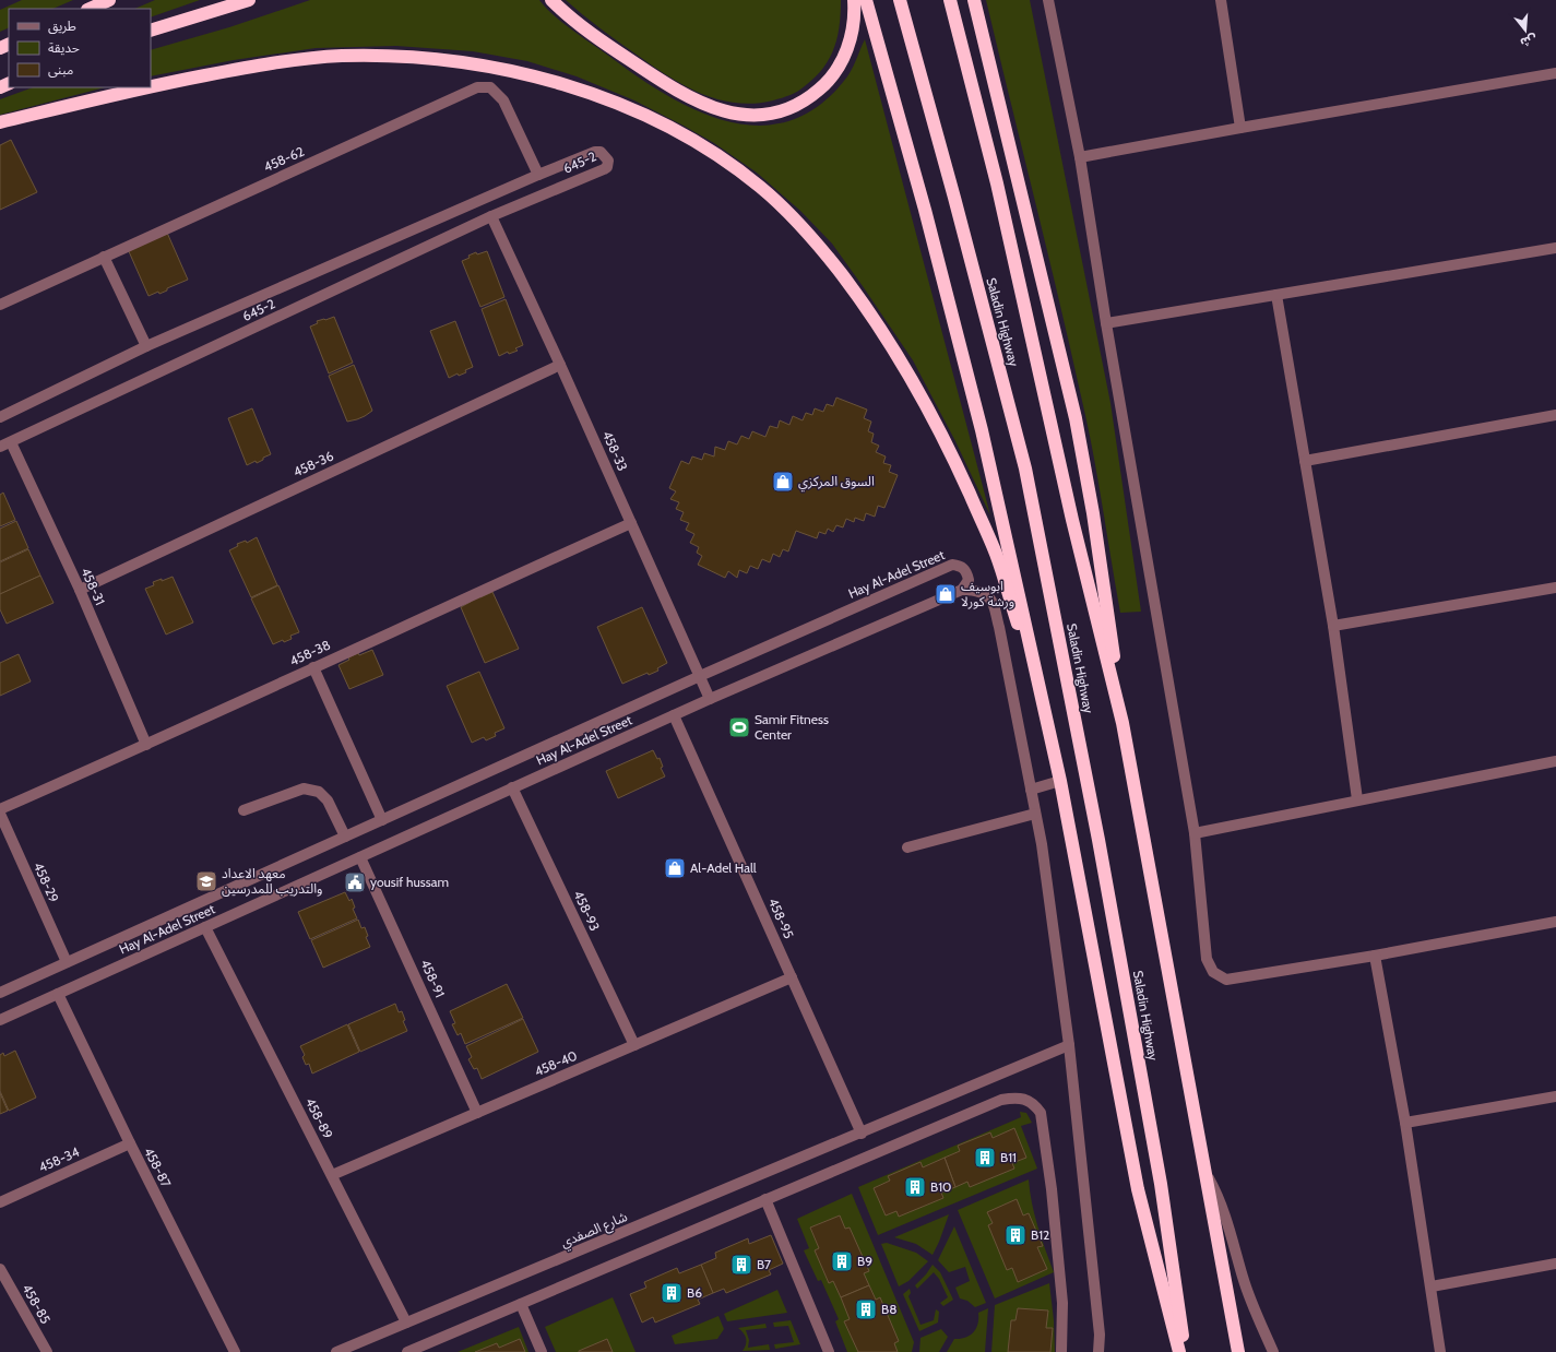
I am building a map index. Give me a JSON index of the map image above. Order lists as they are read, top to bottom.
{
  "streets": {
    "highway": ["Saladin Highway"],
    "street": [
      "458-62",
      "645-2",
      "458-33",
      "458-36",
      "Hay Al-Adel Street",
      "458-31",
      "458-38",
      "458-29",
      "458-93",
      "458-95",
      "458-91",
      "458-40",
      "458-89",
      "458-34",
      "458-87",
      "شارع الصفدي",
      "458-85"
    ]
  },
  "crossings": [
    ["458-62", "645-2"],
    ["645-2", "458-33"],
    ["645-2", "458-31"],
    ["458-33", "458-36"],
    ["458-33", "Hay Al-Adel Street"],
    ["458-33", "458-38"],
    ["458-36", "458-31"],
    ["Hay Al-Adel Street", "458-29"],
    ["Hay Al-Adel Street", "458-93"],
    ["Hay Al-Adel Street", "458-95"],
    ["Hay Al-Adel Street", "458-91"],
    ["Hay Al-Adel Street", "458-89"],
    ["Hay Al-Adel Street", "458-87"],
    ["458-31", "458-38"],
    ["458-93", "458-40"],
    ["458-95", "458-40"],
    ["458-95", "شارع الصفدي"],
    ["458-91", "458-40"],
    ["458-40", "458-89"],
    ["458-89", "شارع الصفدي"],
    ["458-34", "458-87"]
  ],
  "places": {
    "shop": ["السوق المركزي", "ابوسيف ورشة كورلا", "Al-Adel Hall"],
    "sports": ["Samir Fitness Center"],
    "school or university": ["معهد الاعداد والتدريب للمدرسين"],
    "public building": ["yousif hussam"],
    "building": [
      "B11",
      "B10",
      "B12",
      "B9",
      "B7",
      "B6",
      "B8"
    ]
  },
  "legend": ["طريق", "حديقة", "مبنى"],
  "north": "bottom"
}
